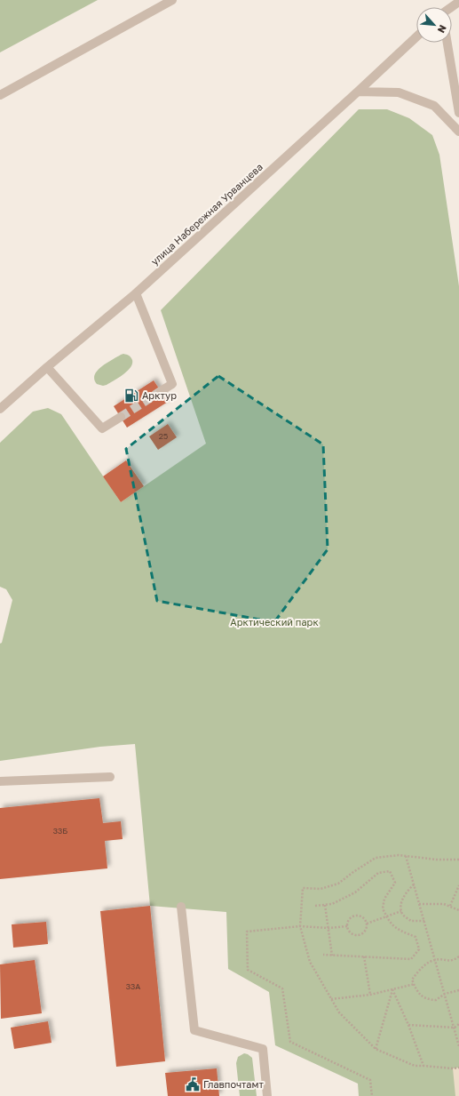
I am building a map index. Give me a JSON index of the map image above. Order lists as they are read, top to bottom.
{
  "streets": {
    "street": ["улица Набережная Урванцева"]
  },
  "parks": ["Арктический парк"],
  "places": {
    "fuel station": ["Арктур"],
    "public building": ["Главпочтамт"]
  },
  "house_numbers": ["25", "33Б", "33А"],
  "north": "bottom right"
}
